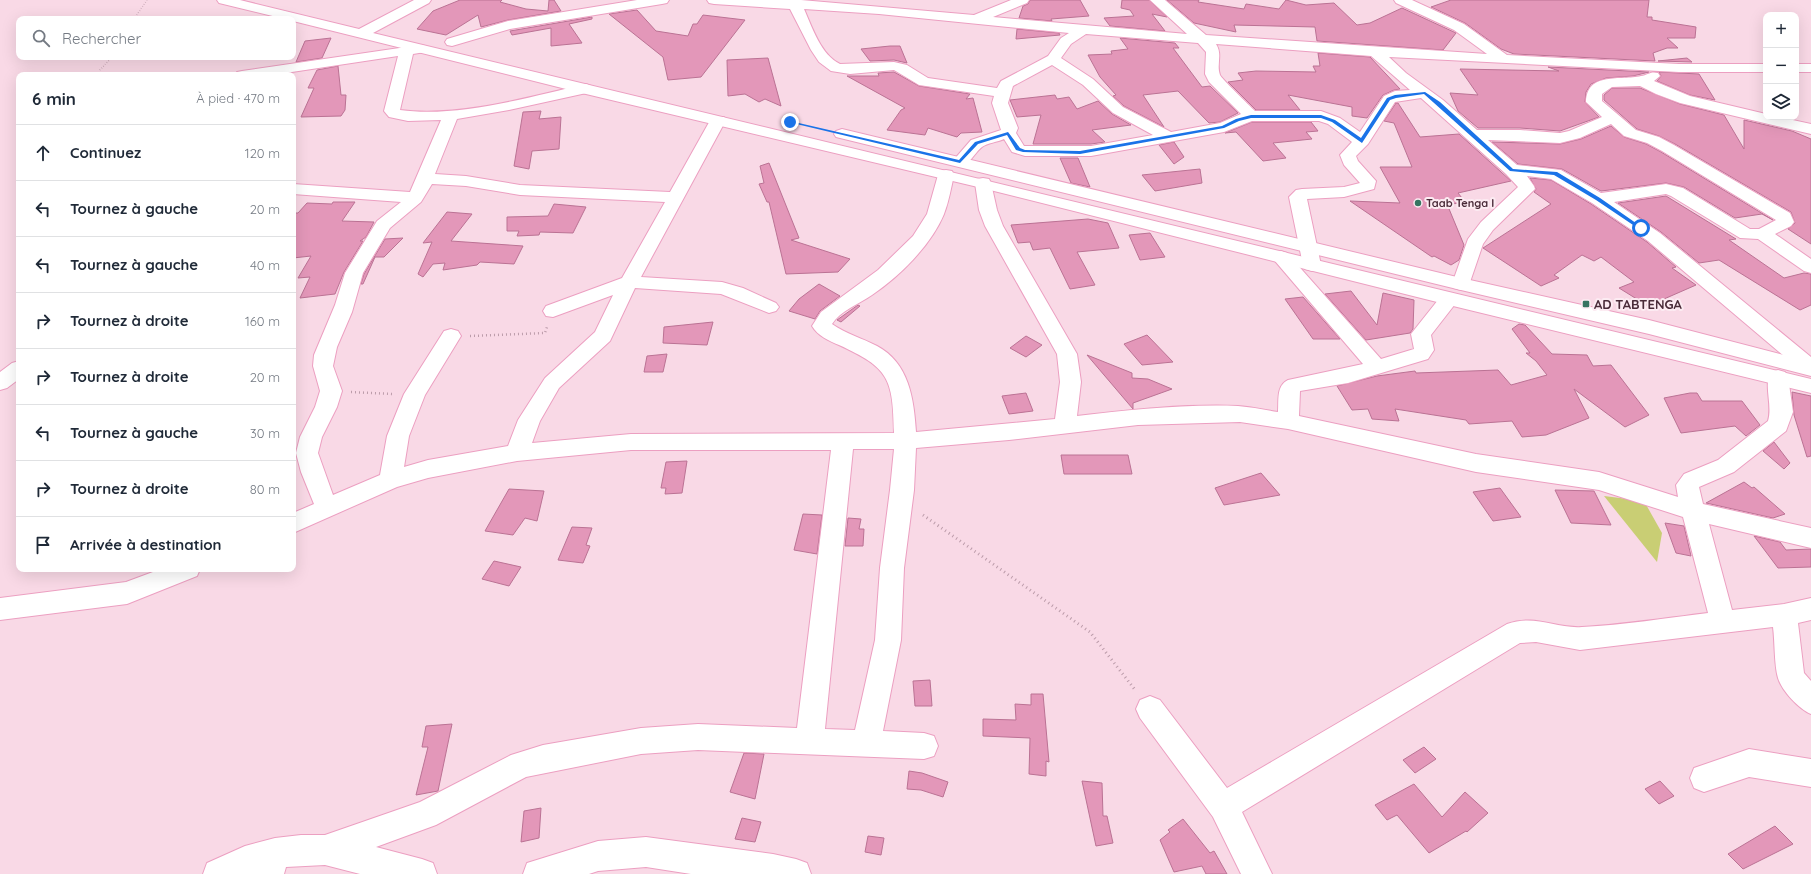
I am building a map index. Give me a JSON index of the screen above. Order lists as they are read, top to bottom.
{
  "places": {
    "other": ["Taab Tenga I"],
    "transit": ["AD TABTENGA"]
  },
  "page": {
    "map_buttons": ["+", "−"],
    "search": "Rechercher",
    "heading": ["6 min", "À pied · 470 m"],
    "list": [
      ["Continuez", "120 m"],
      ["Tournez à gauche", "20 m"],
      ["Tournez à gauche", "40 m"],
      ["Tournez à droite", "160 m"],
      ["Tournez à droite", "20 m"],
      ["Tournez à gauche", "30 m"],
      ["Tournez à droite", "80 m"],
      "Arrivée à destination"
    ]
  }
}
